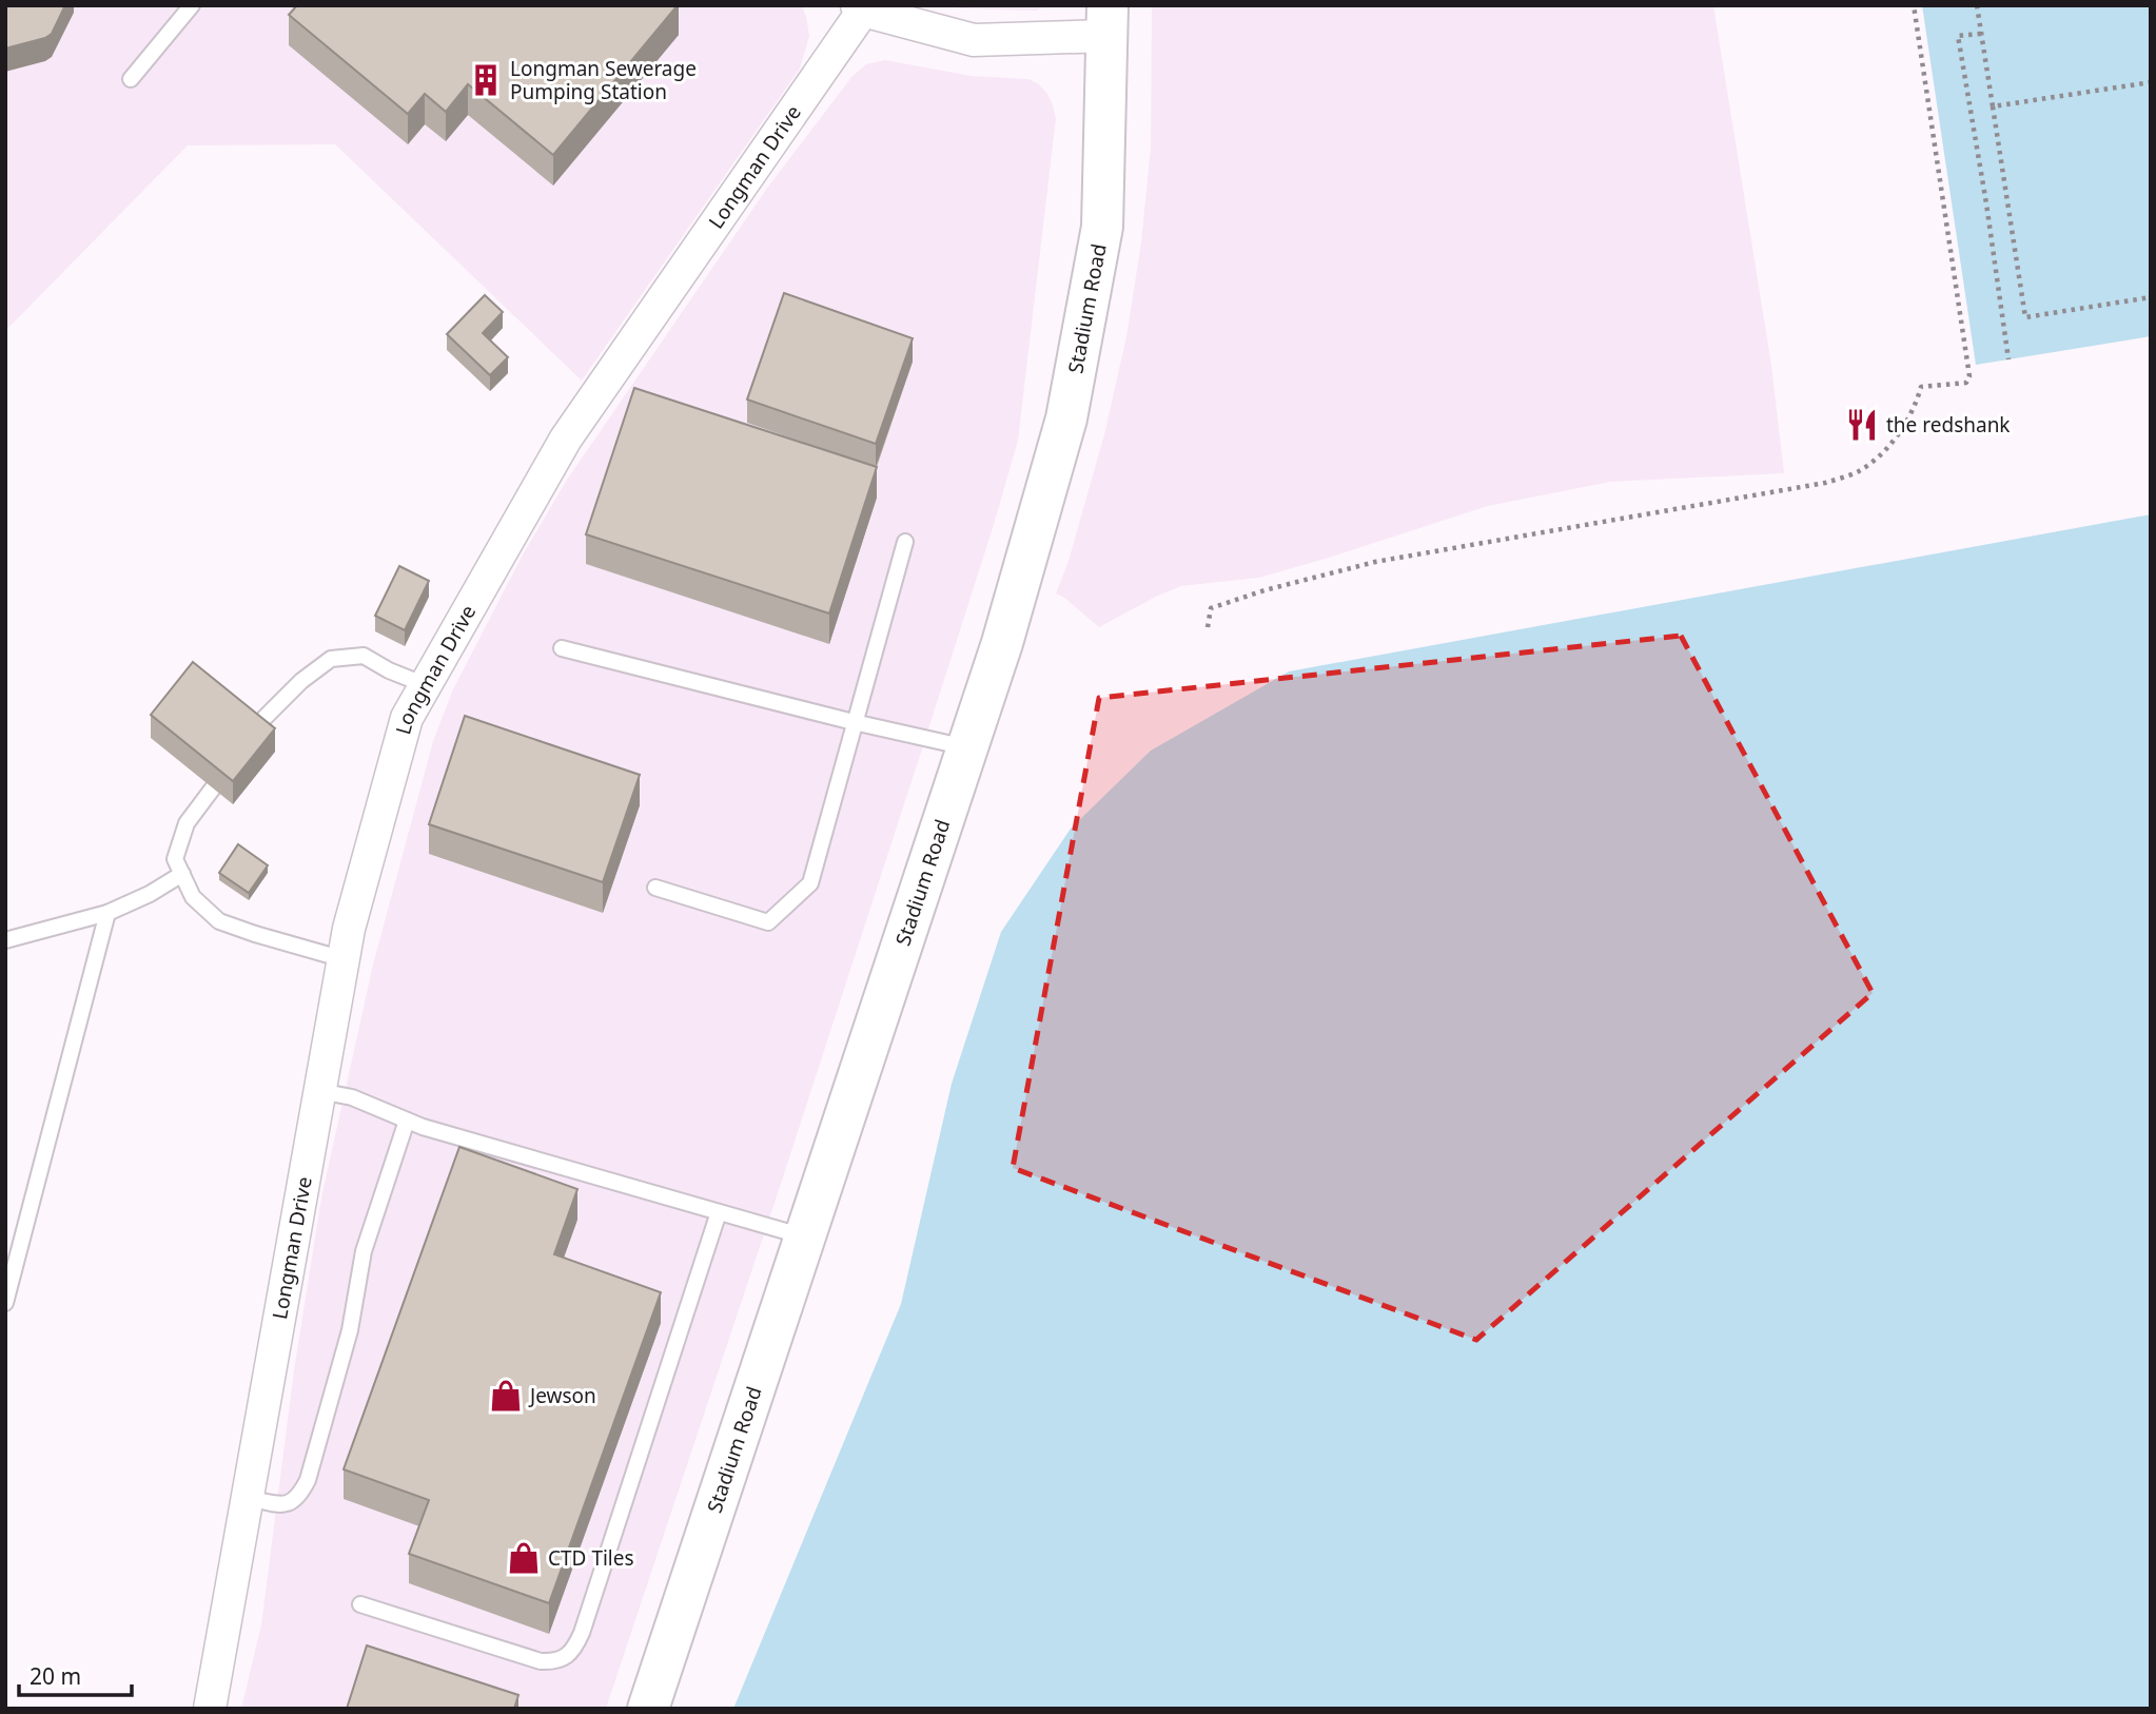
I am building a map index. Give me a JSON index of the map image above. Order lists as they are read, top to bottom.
{
  "streets": {
    "street": ["Longman Drive", "Stadium Road"]
  },
  "crossings": [
    ["Longman Drive", "Stadium Road"]
  ],
  "places": {
    "building": ["Longman Sewerage Pumping Station"],
    "restaurant": ["the redshank"],
    "shop": ["Jewson", "CTD Tiles"]
  },
  "scale_bar": "20 m"
}
